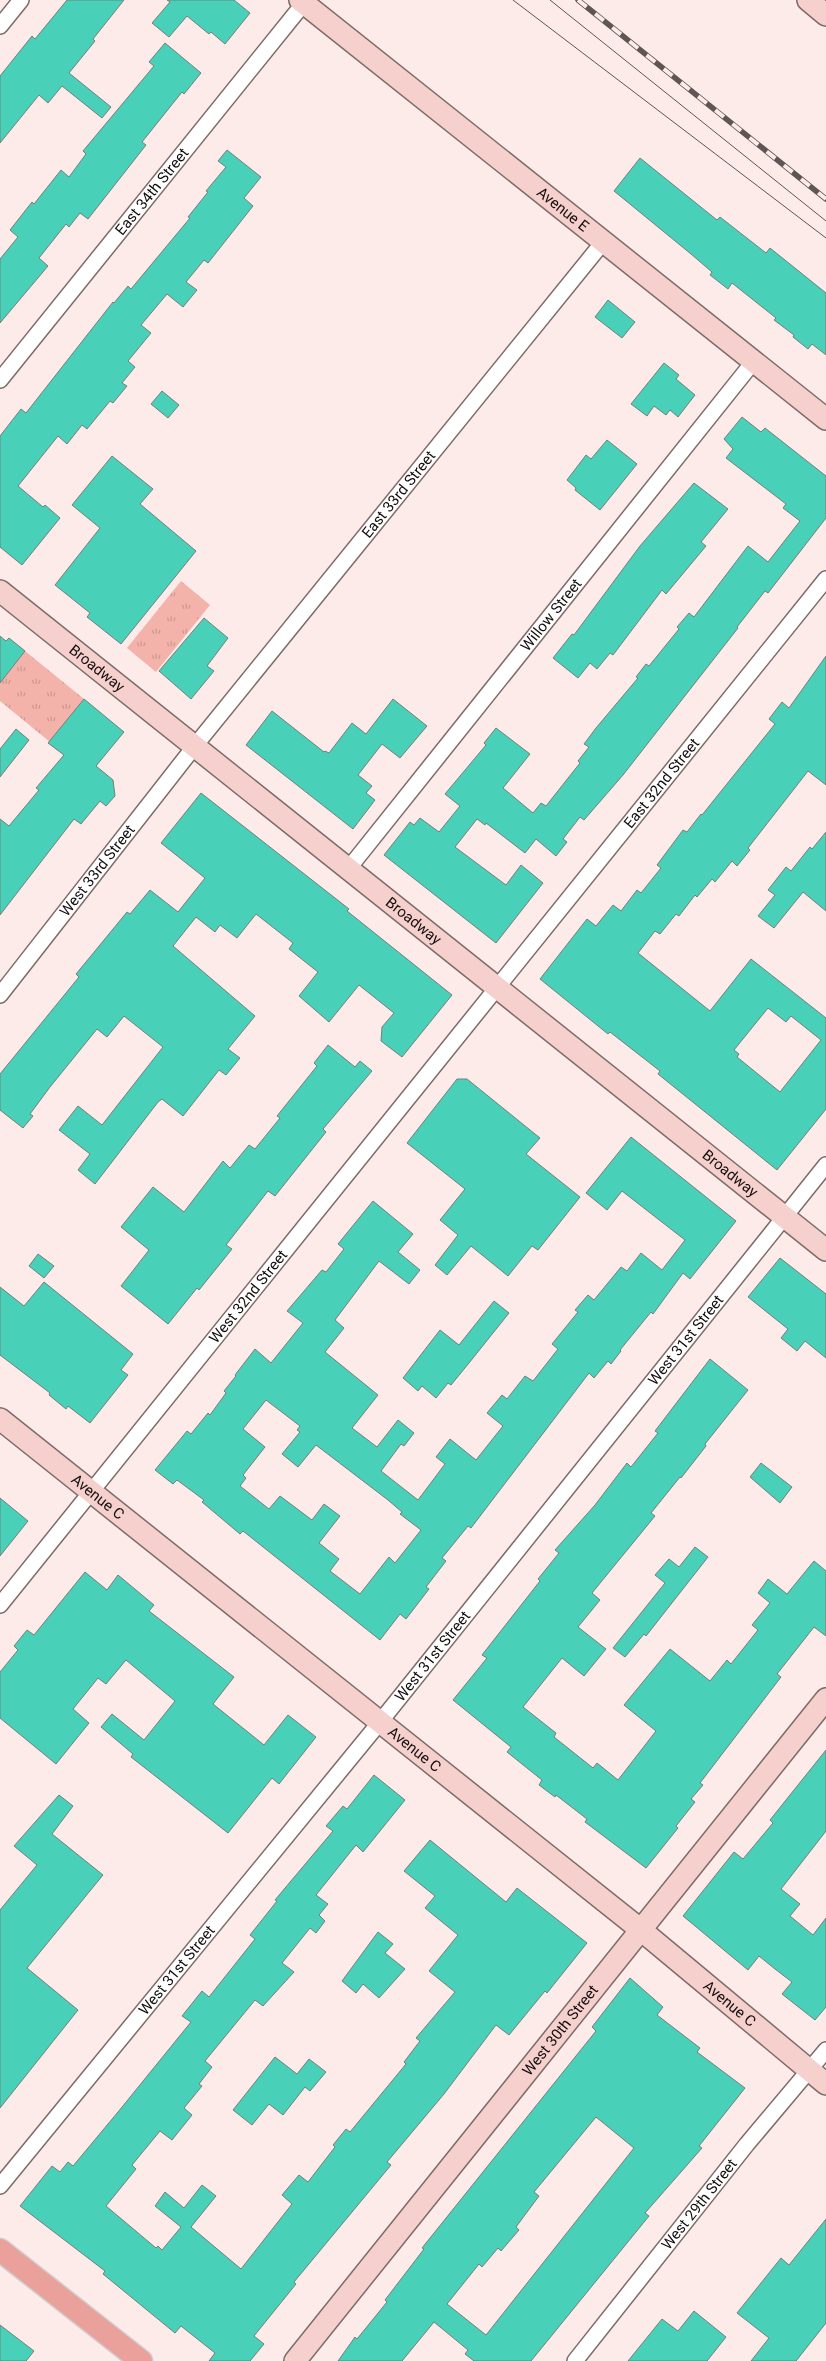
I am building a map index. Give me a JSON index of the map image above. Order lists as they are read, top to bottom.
{
  "streets": {
    "street": [
      "East 34th Street",
      "Avenue E",
      "East 33rd Street",
      "Willow Street",
      "Broadway",
      "East 32nd Street",
      "West 33rd Street",
      "West 32nd Street",
      "West 31st Street",
      "Avenue C",
      "West 30th Street",
      "West 29th Street"
    ]
  },
  "crossings": [
    ["East 34th Street", "Avenue E"],
    ["Avenue E", "East 33rd Street"],
    ["Avenue E", "Willow Street"],
    ["East 33rd Street", "Broadway"],
    ["East 33rd Street", "West 33rd Street"],
    ["Willow Street", "Broadway"],
    ["Broadway", "East 32nd Street"],
    ["Broadway", "West 33rd Street"],
    ["Broadway", "West 32nd Street"],
    ["Broadway", "West 31st Street"],
    ["East 32nd Street", "West 32nd Street"],
    ["West 32nd Street", "Avenue C"],
    ["West 31st Street", "Avenue C"],
    ["Avenue C", "West 30th Street"],
    ["Avenue C", "West 29th Street"]
  ]
}
